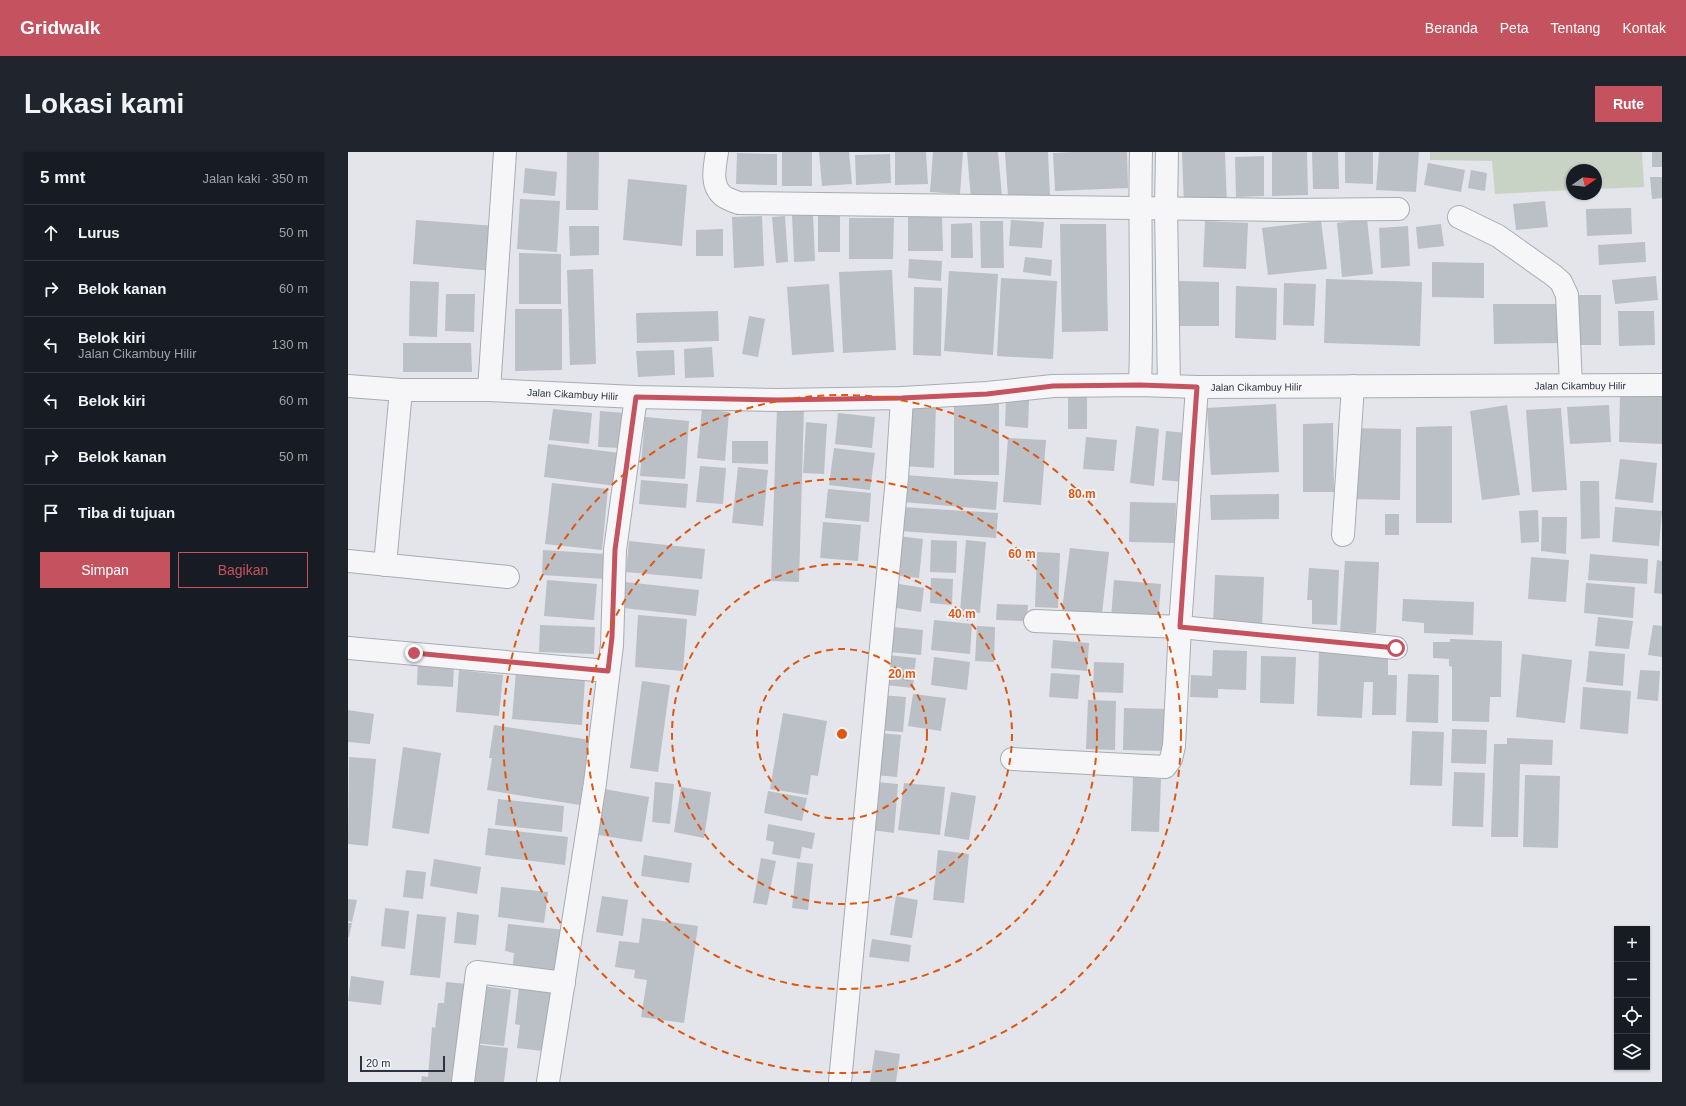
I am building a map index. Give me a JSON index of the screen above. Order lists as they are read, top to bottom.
{
  "streets": {
    "street": ["Jalan Cikambuy Hilir"]
  },
  "scale_bar": "20 m",
  "north": "right",
  "page": {
    "header": "Gridwalk",
    "nav": [
      "Beranda",
      "Peta",
      "Tentang",
      "Kontak"
    ],
    "buttons": [
      "Rute",
      ["Simpan", "Bagikan"]
    ],
    "title": "Lokasi kami",
    "heading": ["5 mnt", "Jalan kaki · 350 m"],
    "list": [
      ["Lurus", "50 m"],
      ["Belok kanan", "60 m"],
      ["Belok kiri", "Jalan Cikambuy Hilir", "130 m"],
      ["Belok kiri", "60 m"],
      ["Belok kanan", "50 m"],
      "Tiba di tujuan"
    ],
    "map_buttons": ["+", "−"],
    "scale": "20 m"
  },
  "rings": [
    "80 m",
    "60 m",
    "40 m",
    "20 m"
  ]
}
